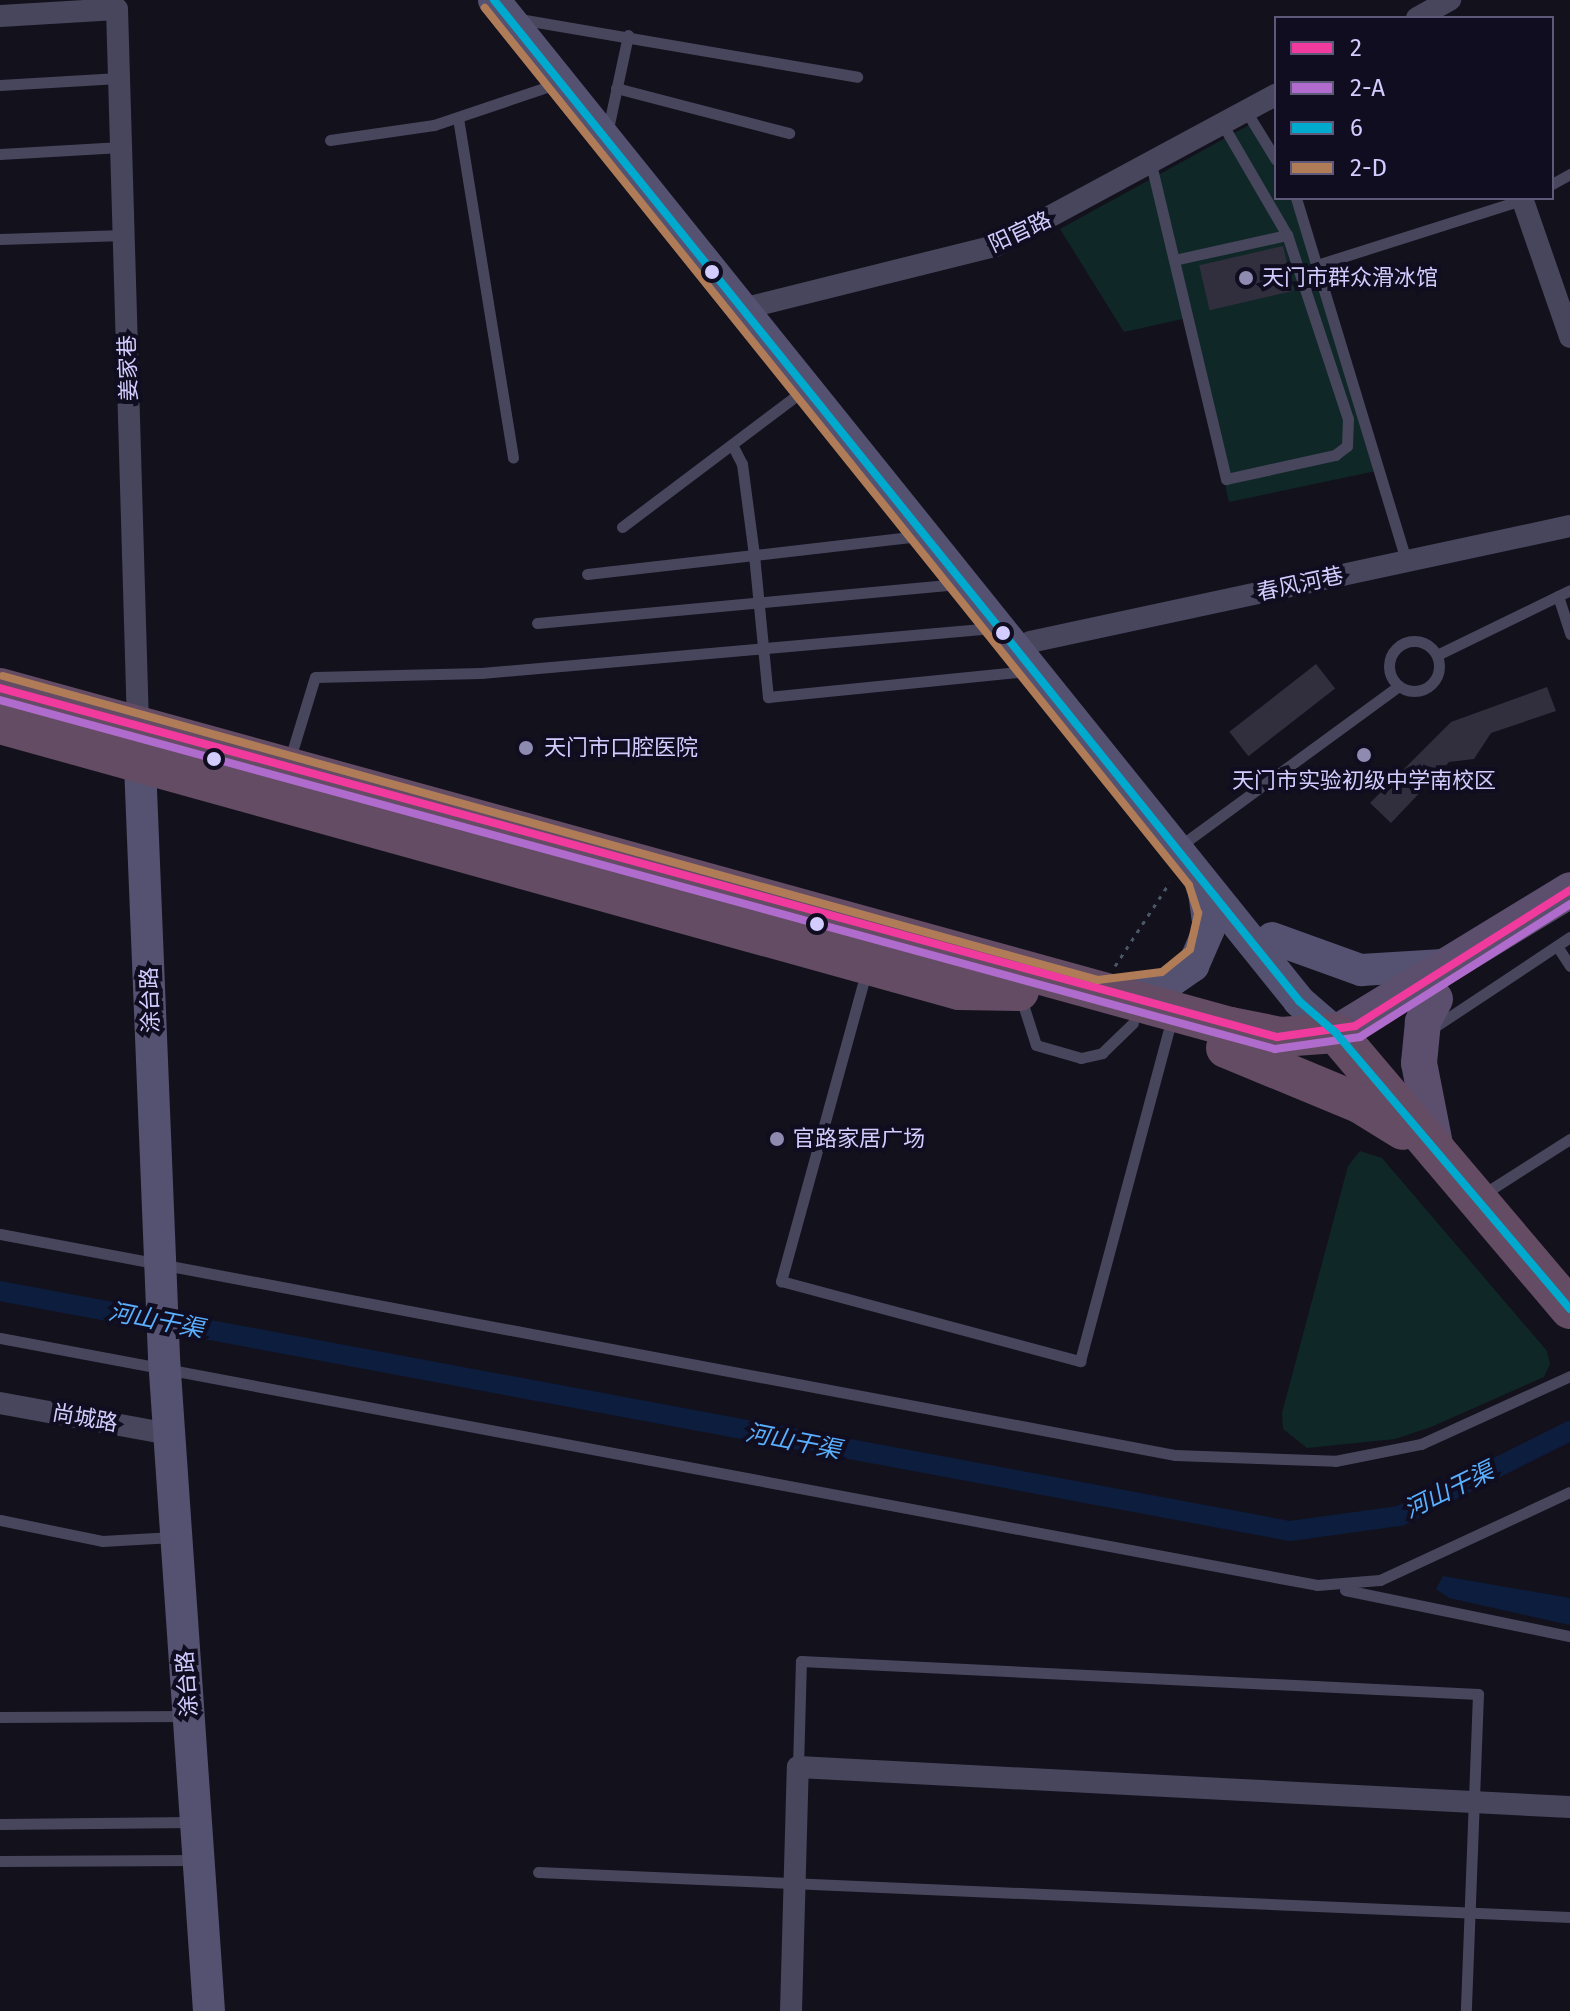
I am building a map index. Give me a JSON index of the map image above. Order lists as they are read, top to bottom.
{
  "streets": {
    "main road": ["涂台路"],
    "street": [
      "阳官路",
      "姜家巷",
      "春风河巷",
      "尚城路"
    ]
  },
  "crossings": [
    ["姜家巷", "涂台路"],
    ["涂台路", "尚城路"]
  ],
  "water": ["河山干渠"],
  "places": [
    "天门市群众滑冰馆",
    "天门市口腔医院",
    "天门市实验初级中学南校区",
    "官路家居广场"
  ],
  "lines": [
    "transit line 6",
    "transit line 2-D",
    "transit line 2",
    "transit line 2-A"
  ],
  "legend": [
    "2",
    "2-A",
    "6",
    "2-D"
  ]
}
